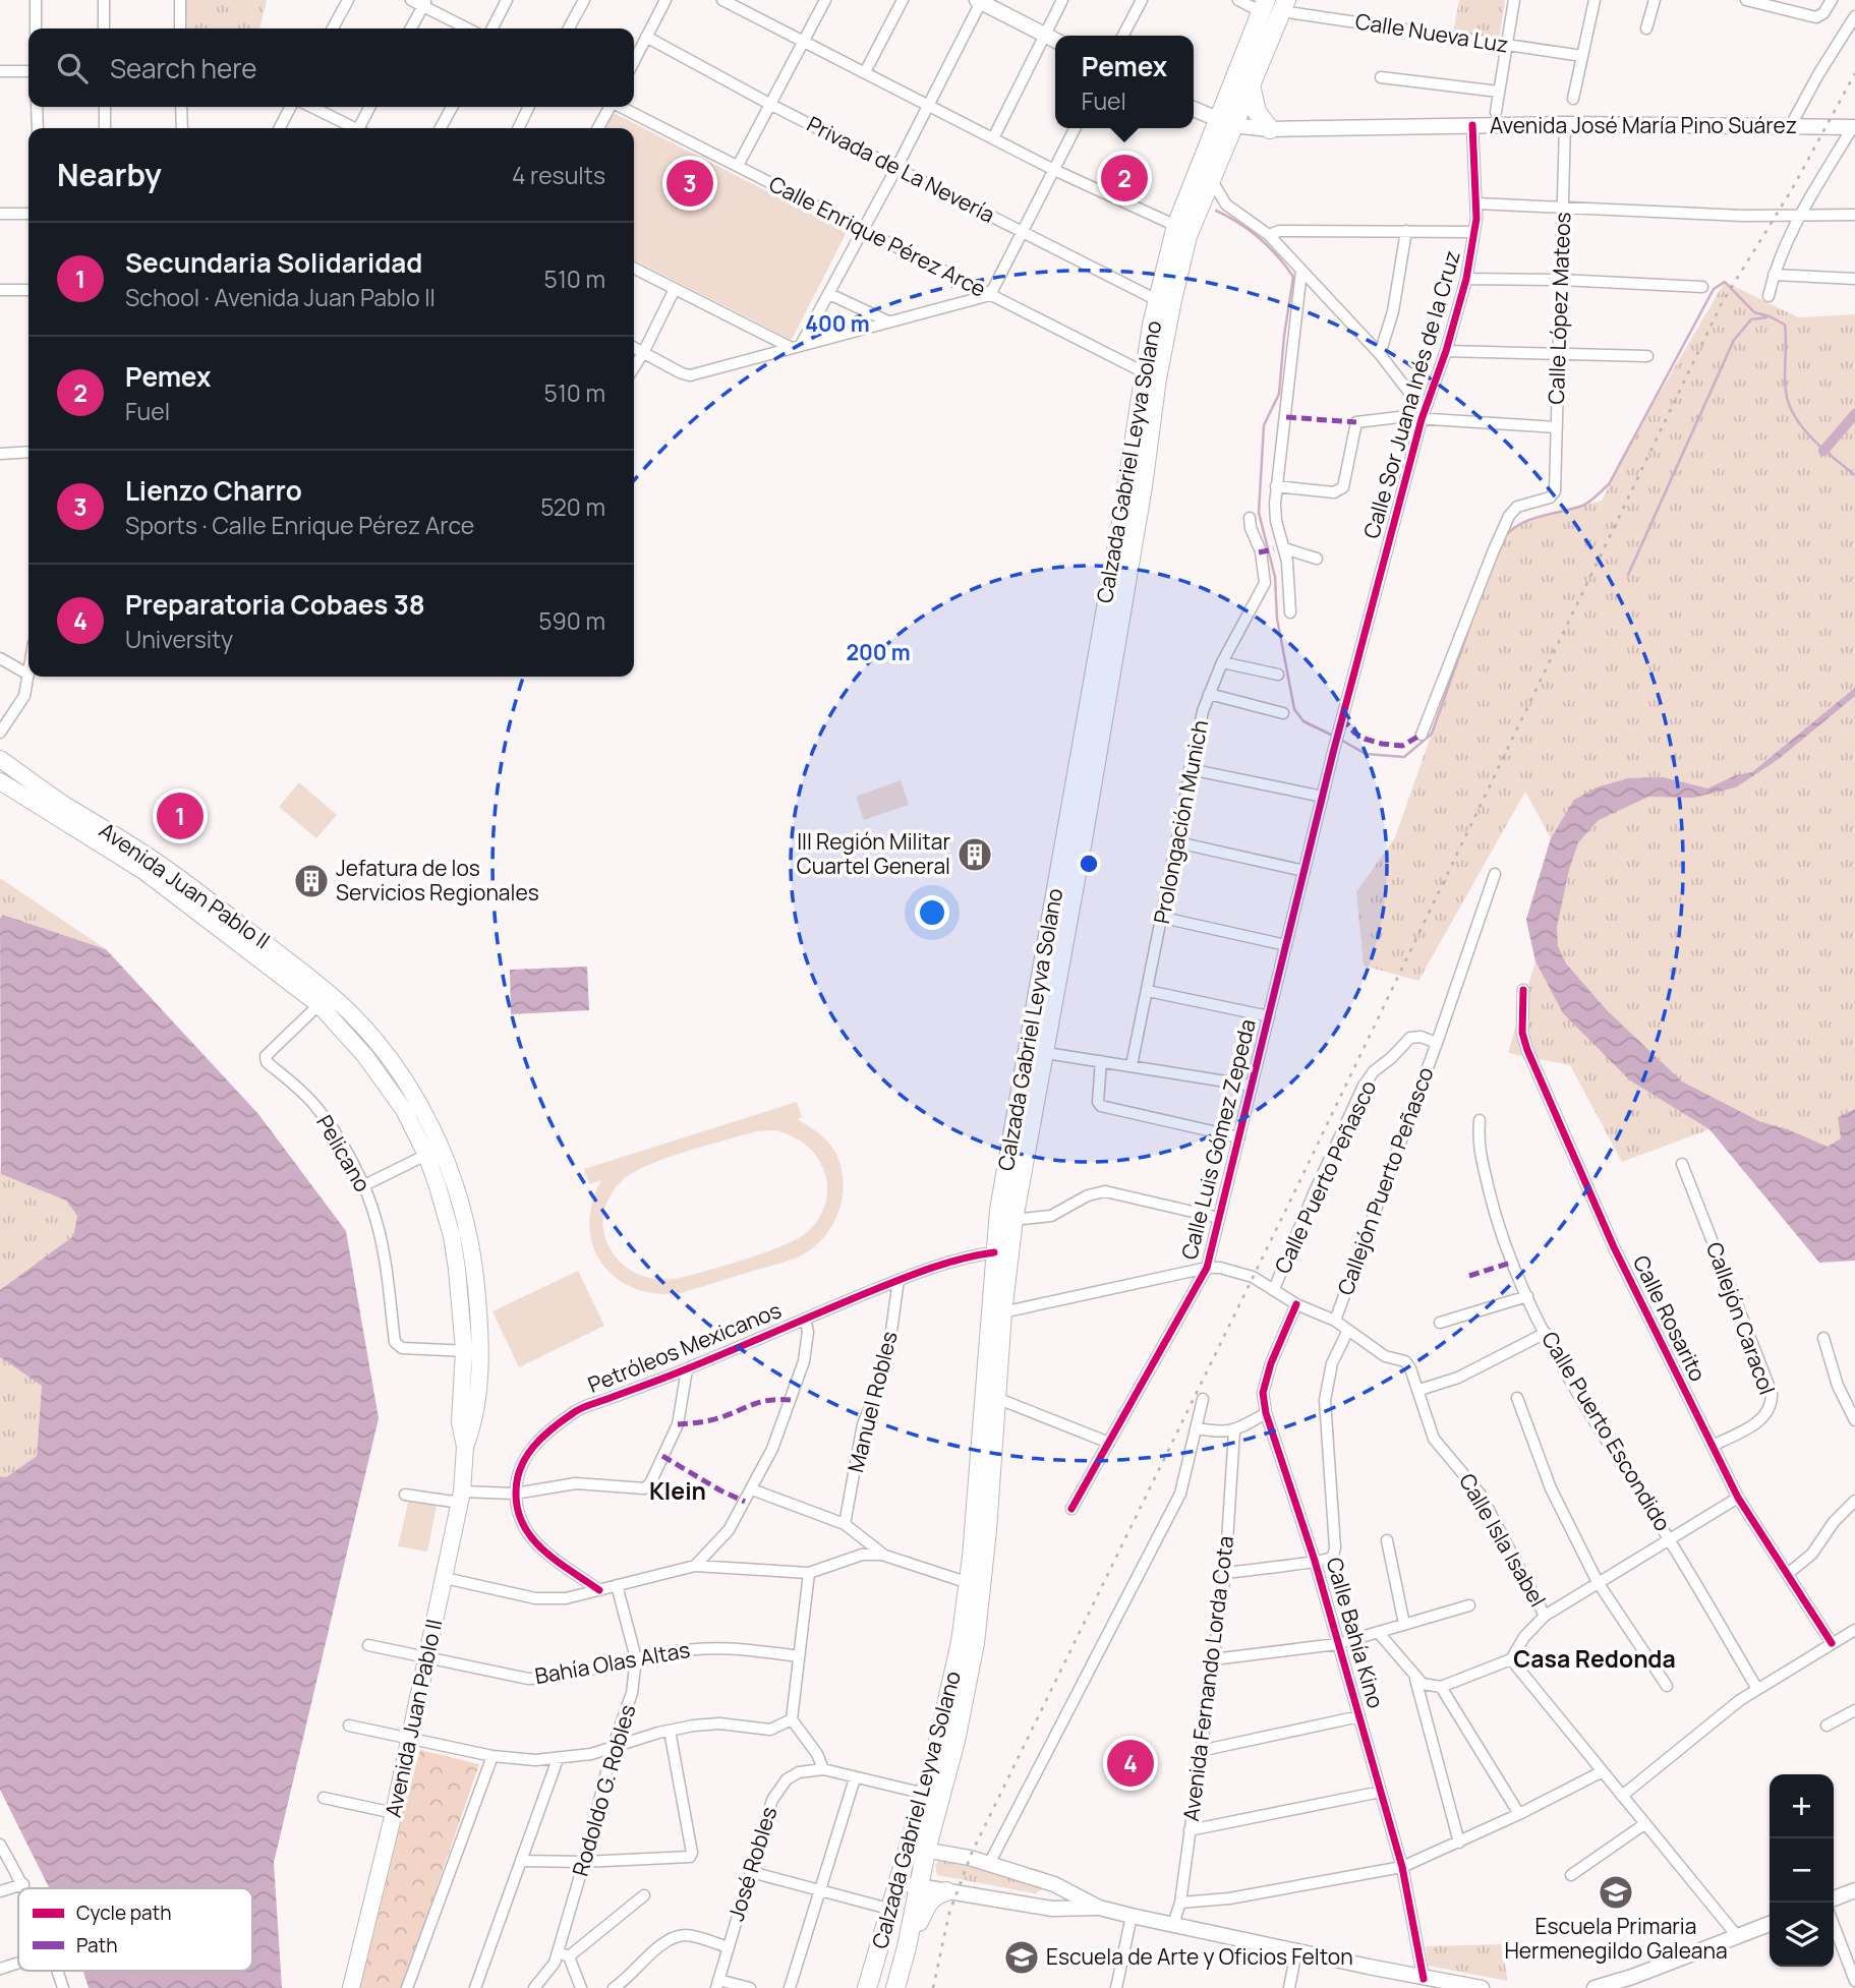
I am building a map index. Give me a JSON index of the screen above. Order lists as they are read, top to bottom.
{
  "streets": {
    "main road": ["Calzada Gabriel Leyva Solano", "Avenida Juan Pablo II"],
    "street": [
      "Calle Nueva Luz",
      "Avenida José María Pino Suárez",
      "Privada de La Nevería",
      "Calle Enrique Pérez Arce",
      "Calle López Mateos",
      "Calle Sor Juana Inés de la Cruz",
      "Prolongación Munich",
      "Calle Luis Gómez Zepeda",
      "Pelicano",
      "Calle Puerto Peñasco",
      "Callejón Puerto Peñasco",
      "Calle Rosarito",
      "Callejón Caracol",
      "Petróleos Mexicanos",
      "Manuel Robles",
      "Calle Puerto Escondido",
      "Calle Isla Isabel",
      "Calle Bahía Kino",
      "Bahía Olas Altas",
      "Avenida Fernando Lorda Cota",
      "Rodoldo G. Robles",
      "José Robles"
    ]
  },
  "crossings": [
    ["Calle Nueva Luz", "Calzada Gabriel Leyva Solano"],
    ["Avenida José María Pino Suárez", "Calle López Mateos"],
    ["Avenida José María Pino Suárez", "Calle Sor Juana Inés de la Cruz"],
    ["Avenida José María Pino Suárez", "Calzada Gabriel Leyva Solano"],
    ["Privada de La Nevería", "Calzada Gabriel Leyva Solano"],
    ["Calle Enrique Pérez Arce", "Calzada Gabriel Leyva Solano"],
    ["Calle Sor Juana Inés de la Cruz", "Calle Luis Gómez Zepeda"],
    ["Calzada Gabriel Leyva Solano", "Petróleos Mexicanos"],
    ["Avenida Juan Pablo II", "Pelicano"],
    ["Avenida Juan Pablo II", "Bahía Olas Altas"],
    ["Calle Luis Gómez Zepeda", "Calle Isla Isabel"],
    ["Calle Puerto Peñasco", "Callejón Puerto Peñasco"],
    ["Calle Puerto Peñasco", "Calle Isla Isabel"],
    ["Callejón Puerto Peñasco", "Calle Isla Isabel"],
    ["Calle Rosarito", "Callejón Caracol"],
    ["Petróleos Mexicanos", "Manuel Robles"],
    ["Calle Isla Isabel", "Calle Bahía Kino"],
    ["Bahía Olas Altas", "Rodoldo G. Robles"]
  ],
  "districts": ["Klein", "Casa Redonda"],
  "places": {
    "building": ["III Región Militar Cuartel General", "Jefatura de los Servicios Regionales"],
    "school or university": ["Escuela Primaria Hermenegildo Galeana", "Escuela de Arte y Oficios Felton"]
  },
  "legend": ["Cycle path", "Path"],
  "page": {
    "search": "Search here",
    "popup": ["Pemex", "Fuel"],
    "heading": ["Nearby", "4 results"],
    "pins": [
      "2",
      "3",
      "1",
      "4"
    ],
    "list": [
      {
        "mark": "1",
        "name": "Secundaria Solidaridad",
        "note": "School · Avenida Juan Pablo II",
        "value": "510 m"
      },
      {
        "mark": "2",
        "name": "Pemex",
        "note": "Fuel",
        "value": "510 m"
      },
      {
        "mark": "3",
        "name": "Lienzo Charro",
        "note": "Sports · Calle Enrique Pérez Arce",
        "value": "520 m"
      },
      {
        "mark": "4",
        "name": "Preparatoria Cobaes 38",
        "note": "University",
        "value": "590 m"
      }
    ],
    "map_buttons": ["+", "−"]
  },
  "rings": ["400 m", "200 m"]
}
